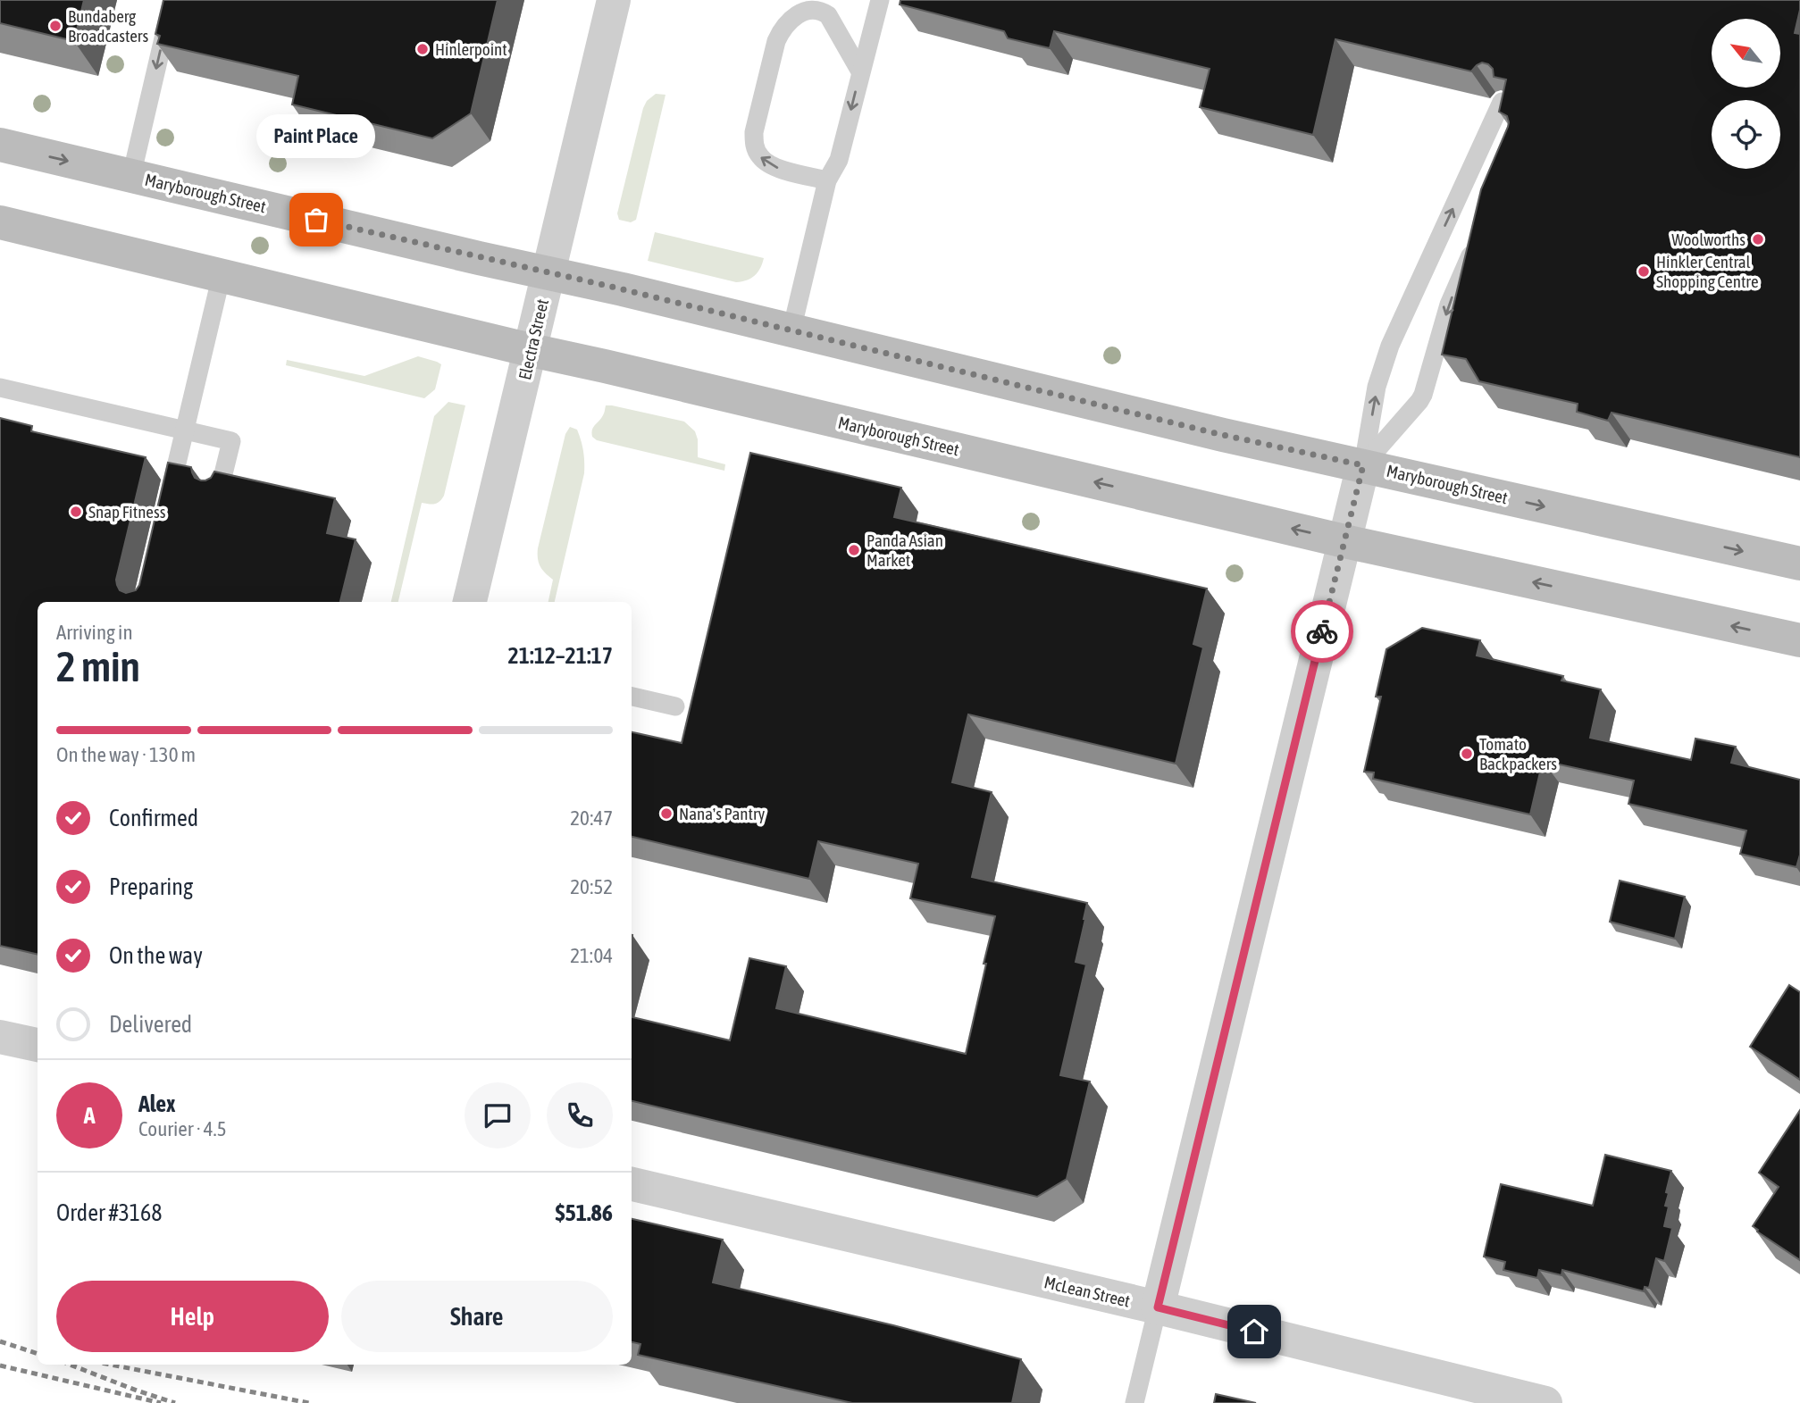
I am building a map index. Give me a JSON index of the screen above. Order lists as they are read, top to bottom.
{
  "streets": {
    "street": ["Maryborough Street", "Electra Street", "McLean Street"]
  },
  "crossings": [
    ["Maryborough Street", "Electra Street"]
  ],
  "places": [
    "Bundaberg Broadcasters",
    "Hinlerpoint",
    "Paint Place",
    "Woolworths",
    "Hinkler Central Shopping Centre",
    "Snap Fitness",
    "Panda Asian Market",
    "Tomato Backpackers",
    "Nana's Pantry"
  ],
  "north": "top left",
  "page": {
    "bubble": "Paint Place",
    "heading": ["2 min", "Arriving in", "21:12–21:17"],
    "panel": [
      "Alex",
      "Courier · 4.5",
      "Order #3168",
      "$51.86"
    ],
    "bar": "On the way · 130 m",
    "list": [
      ["Confirmed", "20:47"],
      ["Preparing", "20:52"],
      ["On the way", "21:04"],
      "Delivered"
    ],
    "round": "A",
    "buttons": ["Help", "Share"]
  }
}
